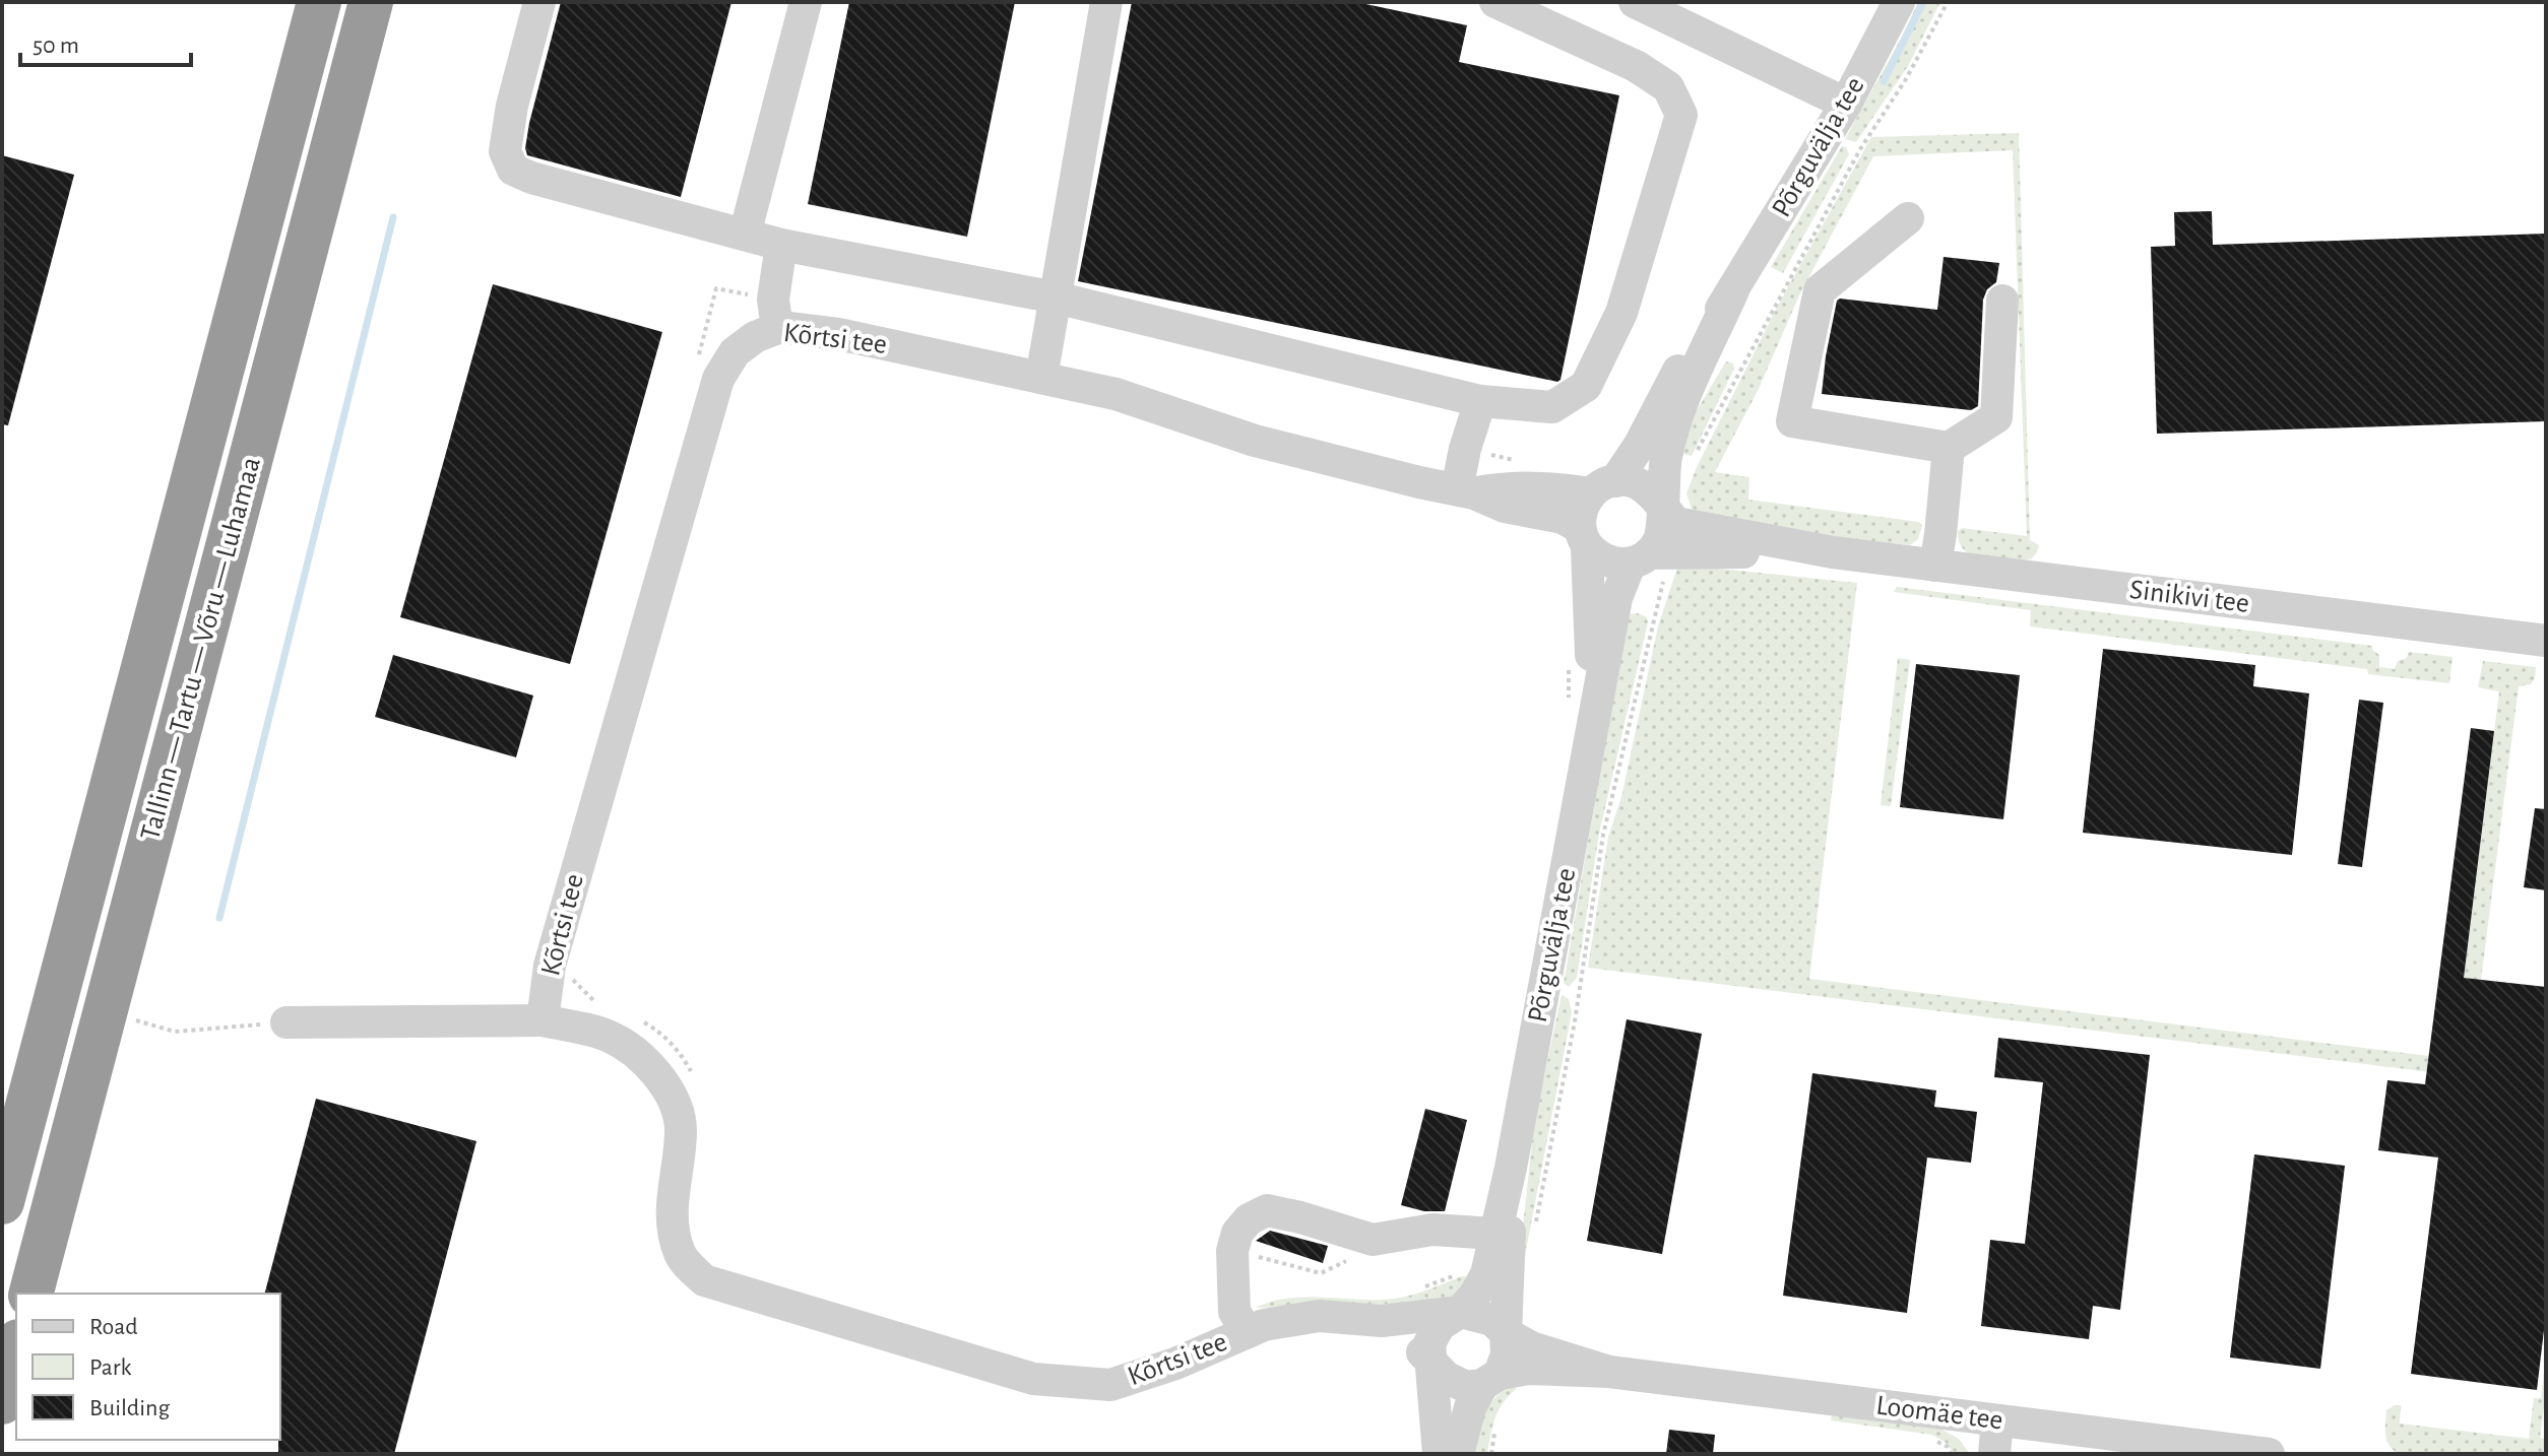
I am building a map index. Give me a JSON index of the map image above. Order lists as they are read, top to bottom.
{
  "streets": {
    "highway": ["Tallinn — Tartu — Võru — Luhamaa"],
    "street": [
      "Põrguvälja tee",
      "Kõrtsi tee",
      "Sinikivi tee",
      "Loomäe tee"
    ]
  },
  "crossings": [
    ["Põrguvälja tee", "Kõrtsi tee"],
    ["Põrguvälja tee", "Sinikivi tee"],
    ["Põrguvälja tee", "Loomäe tee"],
    ["Kõrtsi tee", "Sinikivi tee"],
    ["Kõrtsi tee", "Loomäe tee"]
  ],
  "legend": ["Road", "Park", "Building"],
  "scale_bar": "50 m"
}
